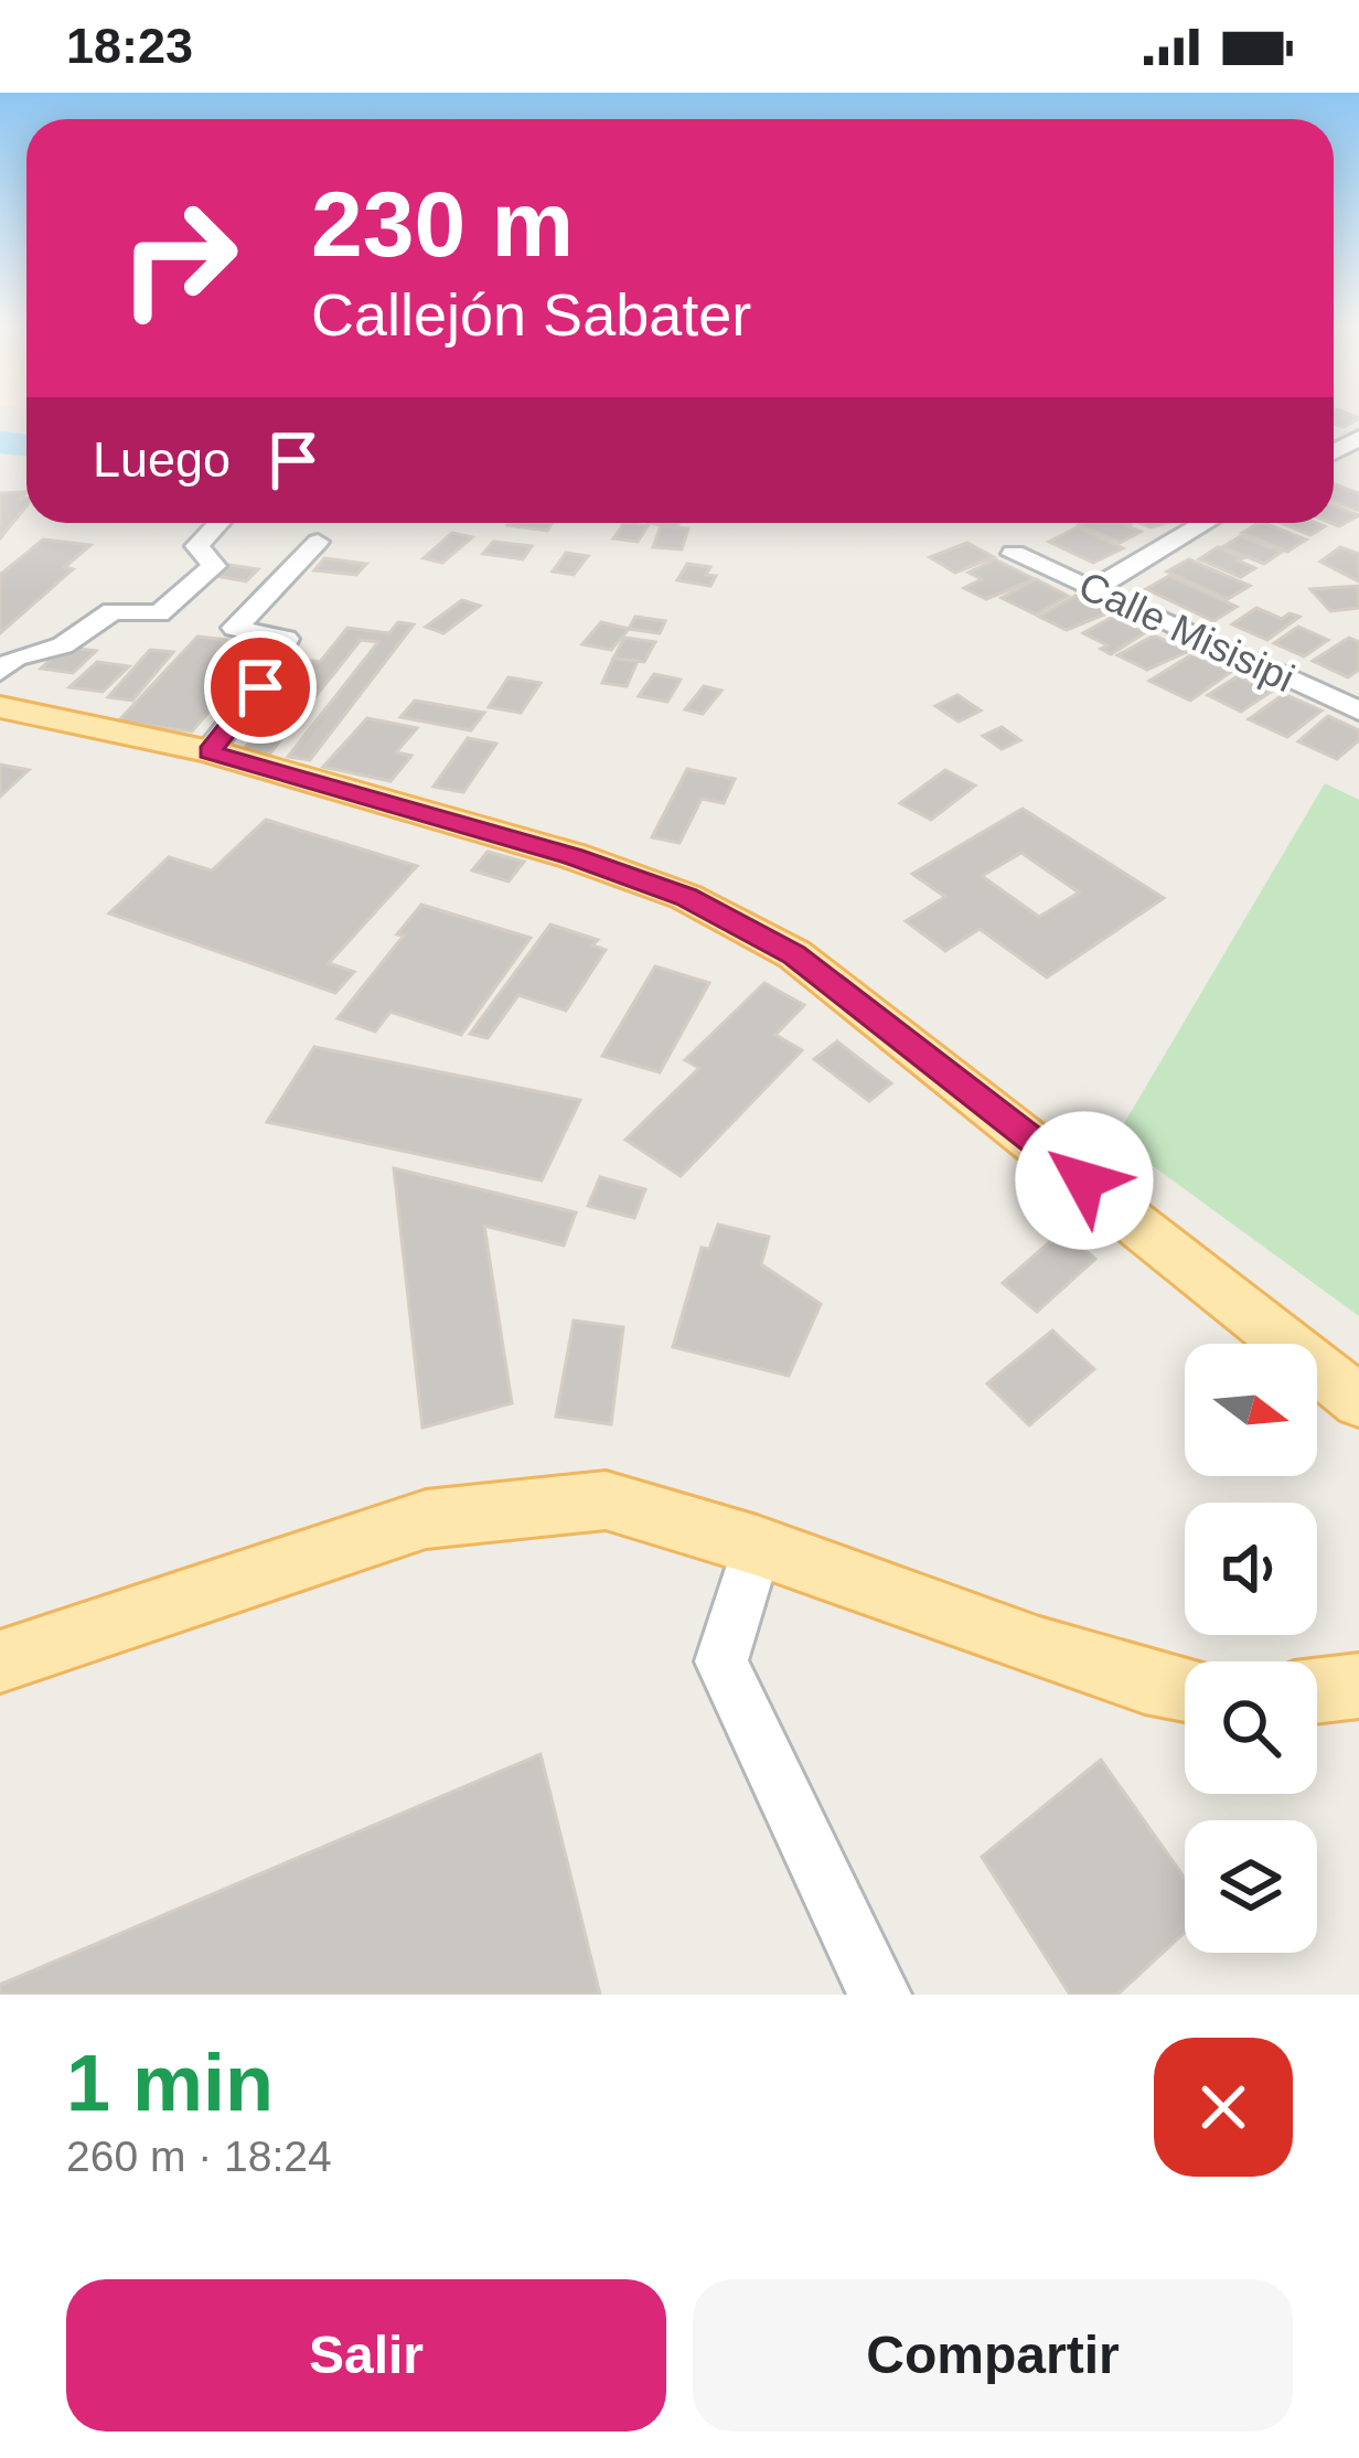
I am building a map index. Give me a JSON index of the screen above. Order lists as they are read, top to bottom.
{
  "streets": {
    "street": ["Calle Misisipi"]
  },
  "north": "right",
  "page": {
    "status": "18:23",
    "turn": ["230 m", "Callejón Sabater"],
    "then": "Luego",
    "heading": ["1 min", "260 m · 18:24"],
    "buttons": ["Salir", "Compartir"]
  }
}
